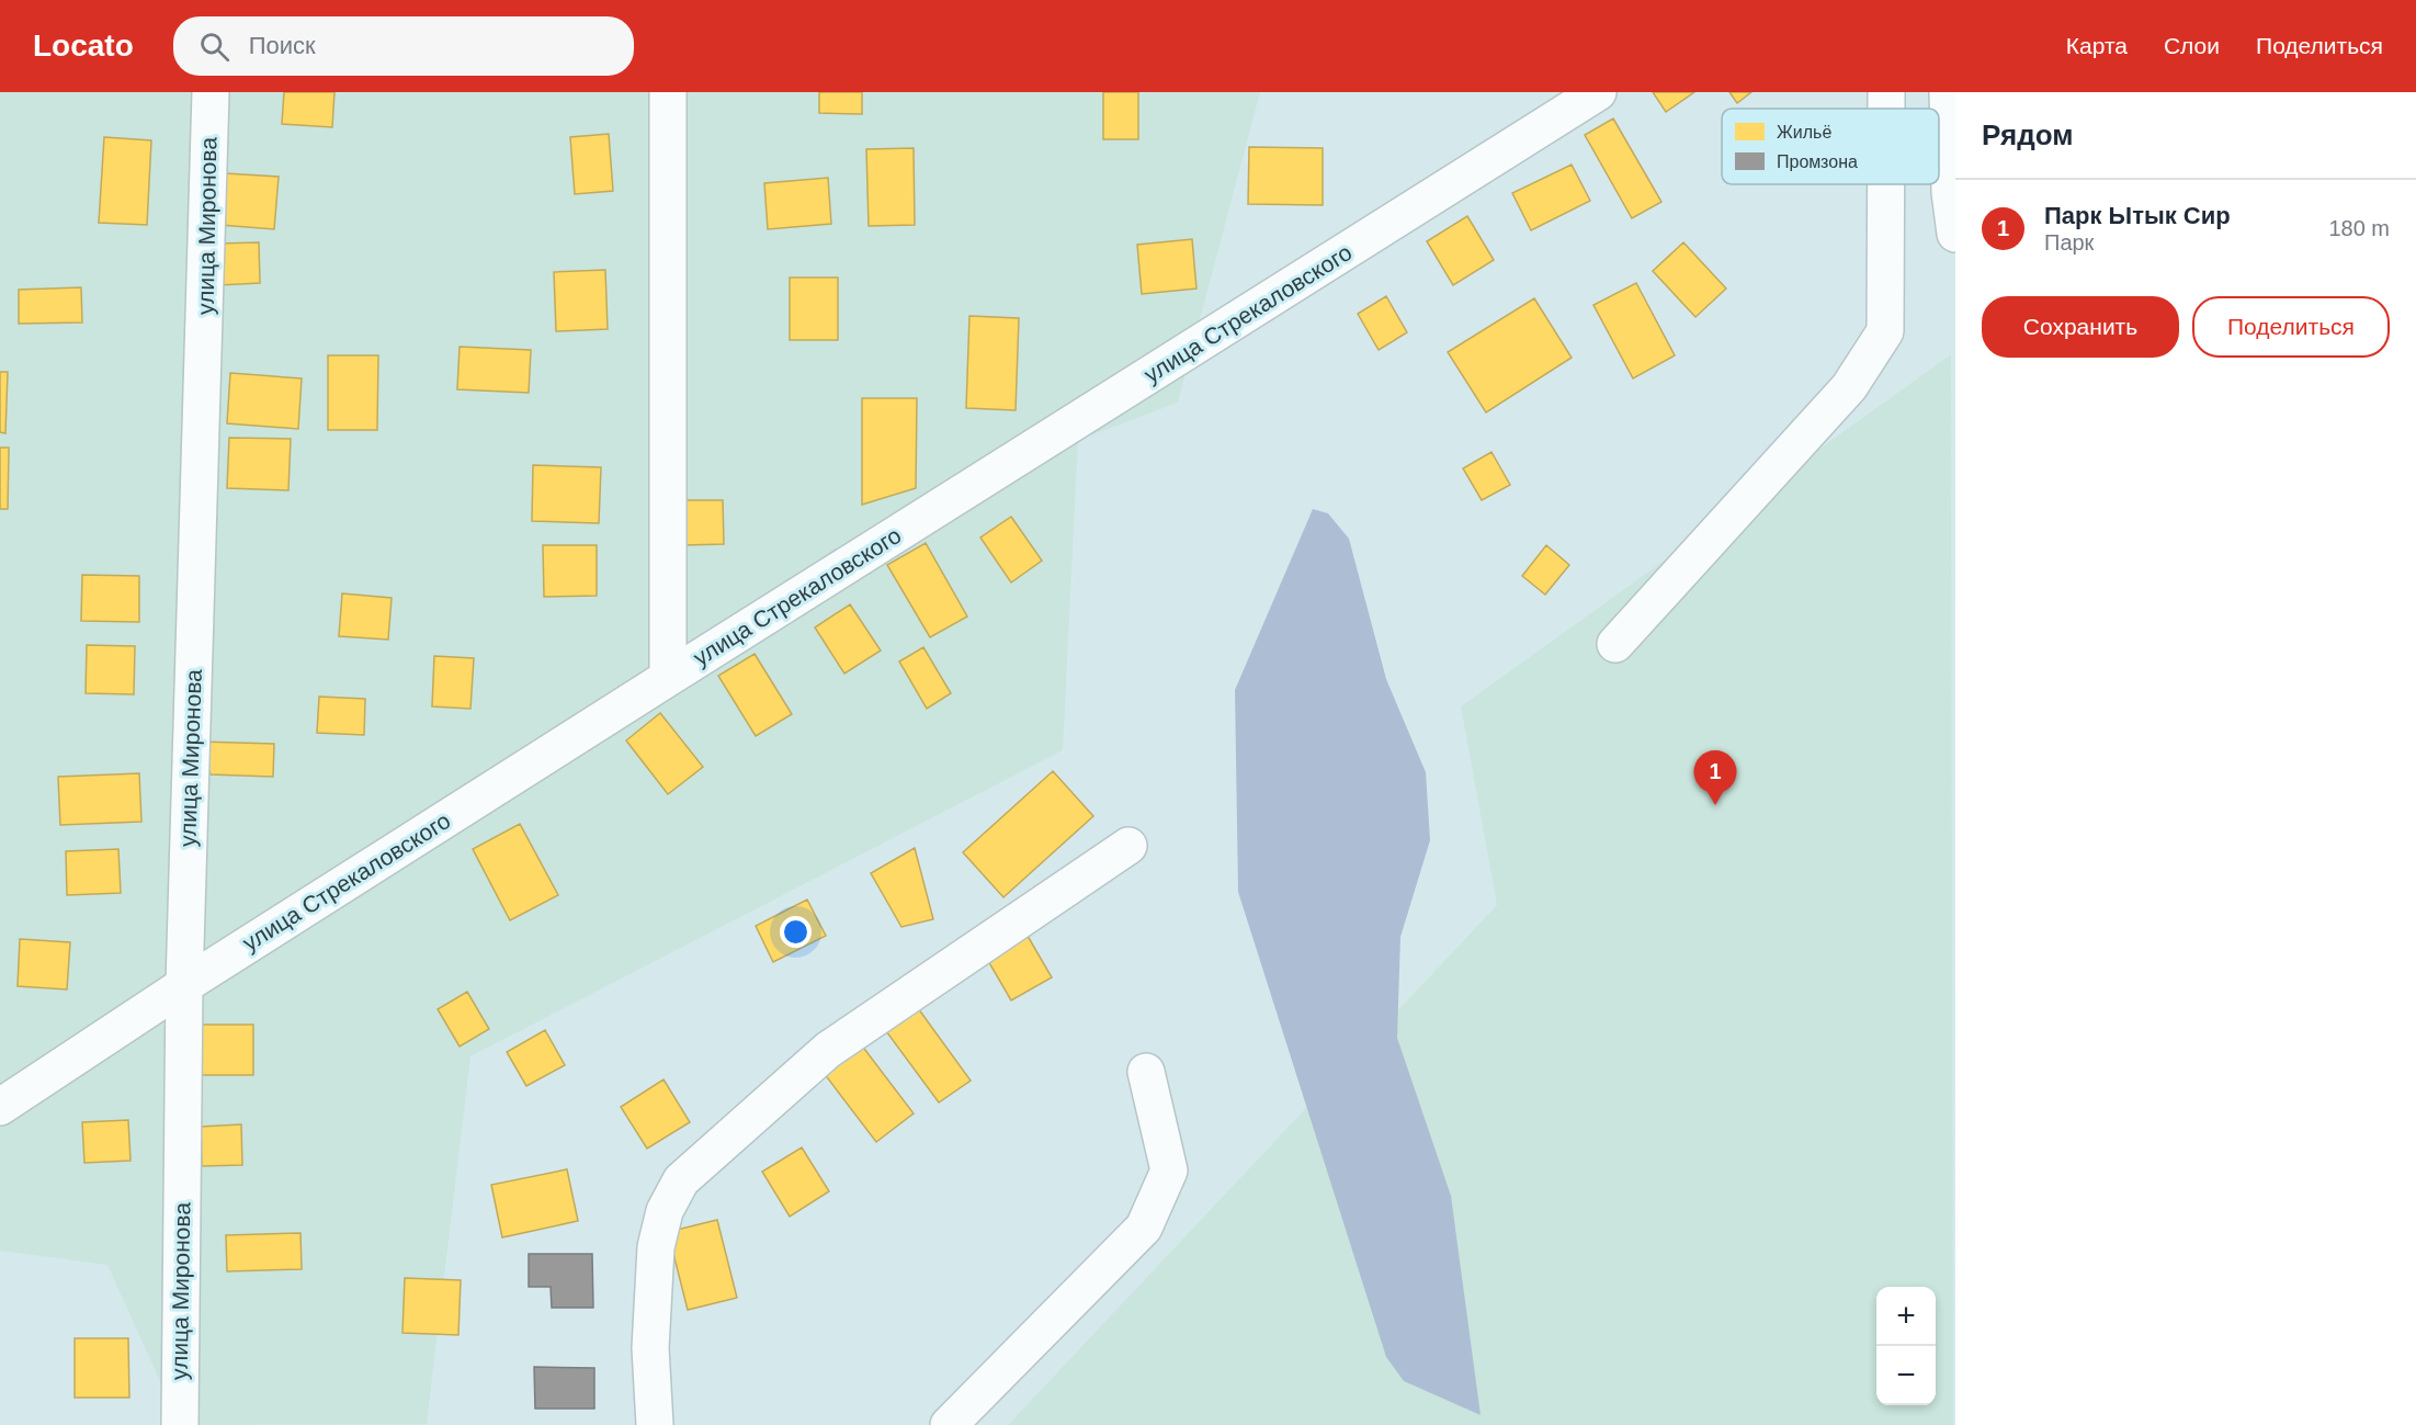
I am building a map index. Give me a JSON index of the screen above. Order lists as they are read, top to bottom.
{
  "streets": {
    "street": ["улица Миронова", "улица Стрекаловского"]
  },
  "crossings": [
    ["улица Миронова", "улица Стрекаловского"]
  ],
  "legend": ["Жильё", "Промзона"],
  "page": {
    "header": "Locato",
    "search": "Поиск",
    "nav": ["Карта", "Слои", "Поделиться"],
    "heading": "Рядом",
    "list": [
      {
        "mark": "1",
        "name": "Парк Ытык Сир",
        "note": "Парк",
        "value": "180 m"
      }
    ],
    "buttons": ["Сохранить", "Поделиться"],
    "pins": "1",
    "map_buttons": ["+", "−"]
  }
}
